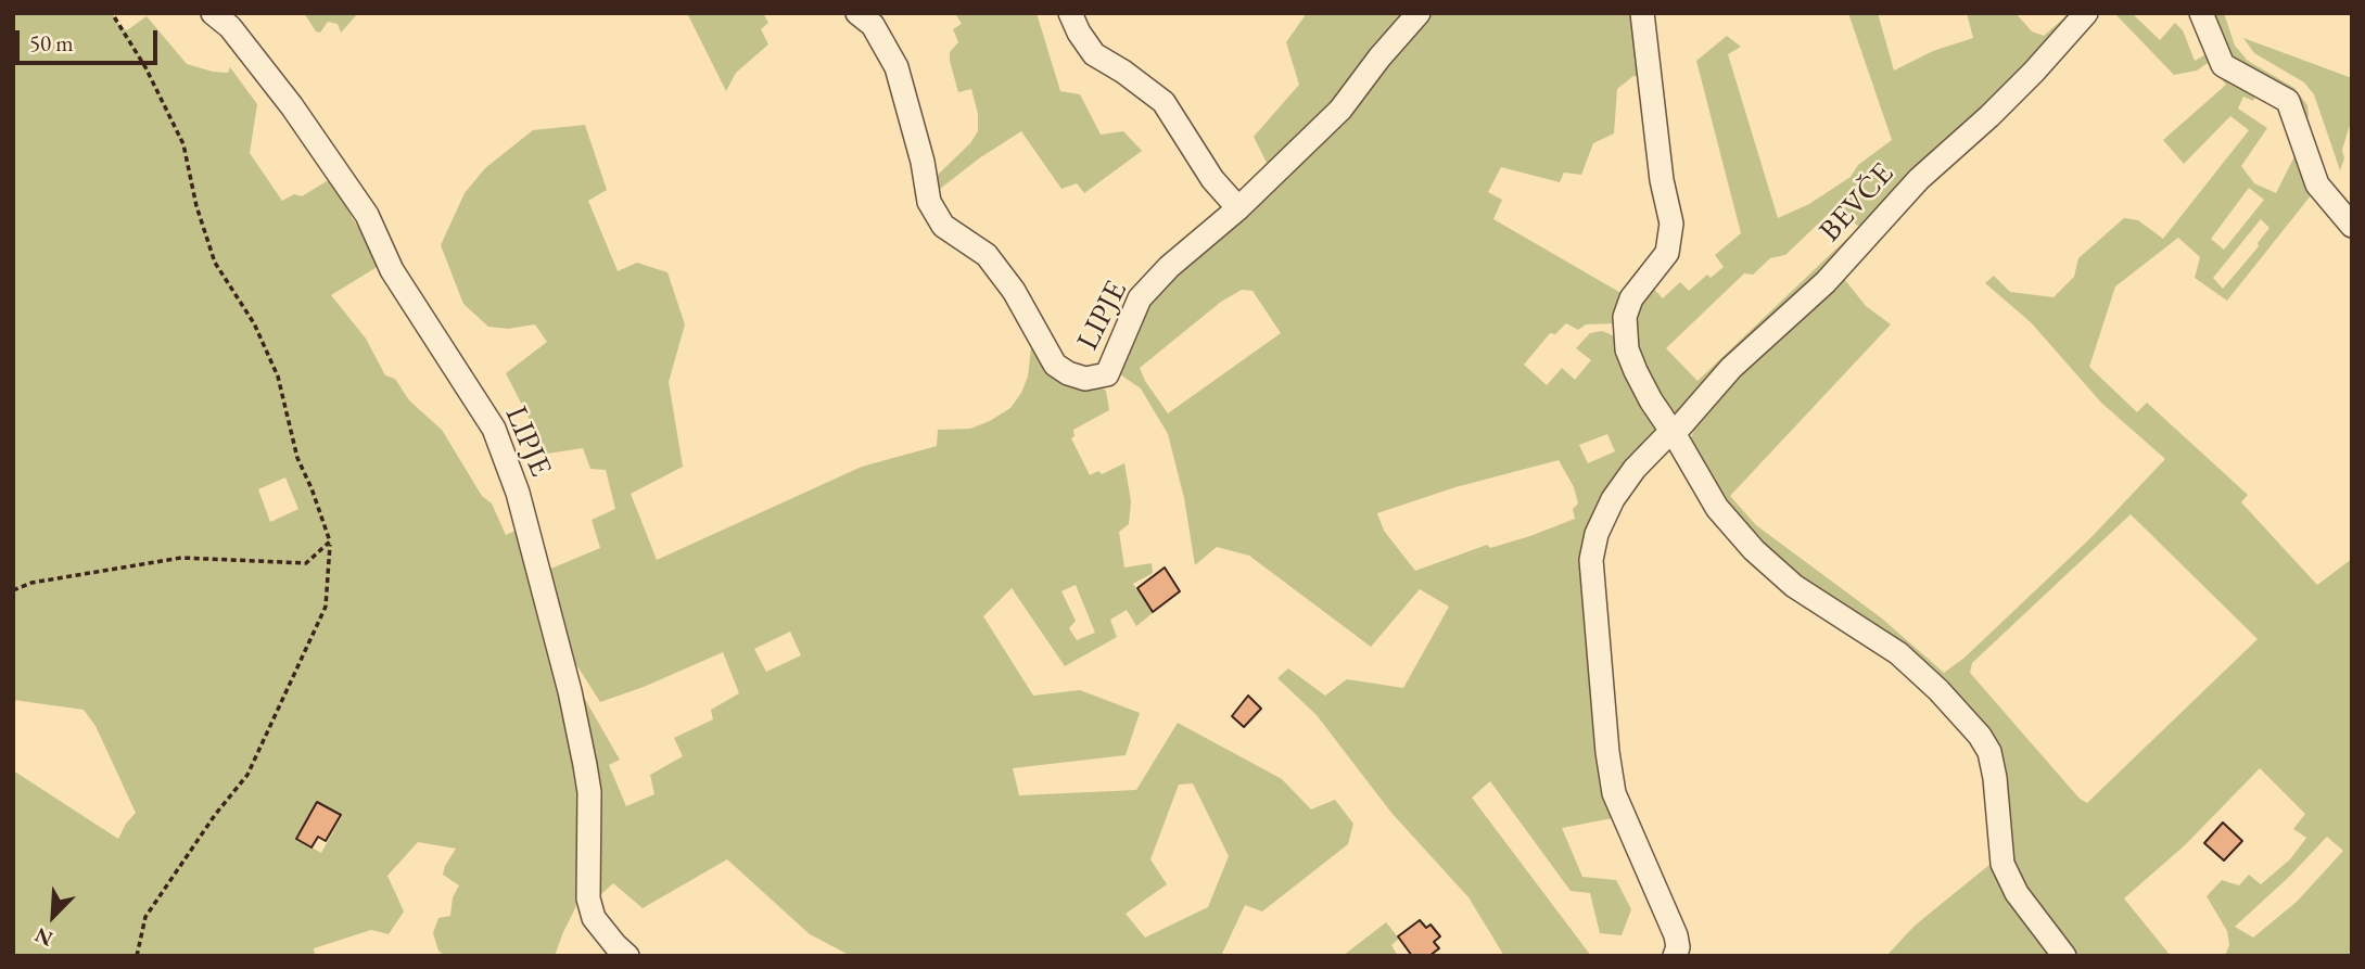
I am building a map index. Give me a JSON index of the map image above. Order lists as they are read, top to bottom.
{
  "streets": {
    "street": ["BEVČE", "LIPJE"]
  },
  "scale_bar": "50 m",
  "north": "bottom left"
}
